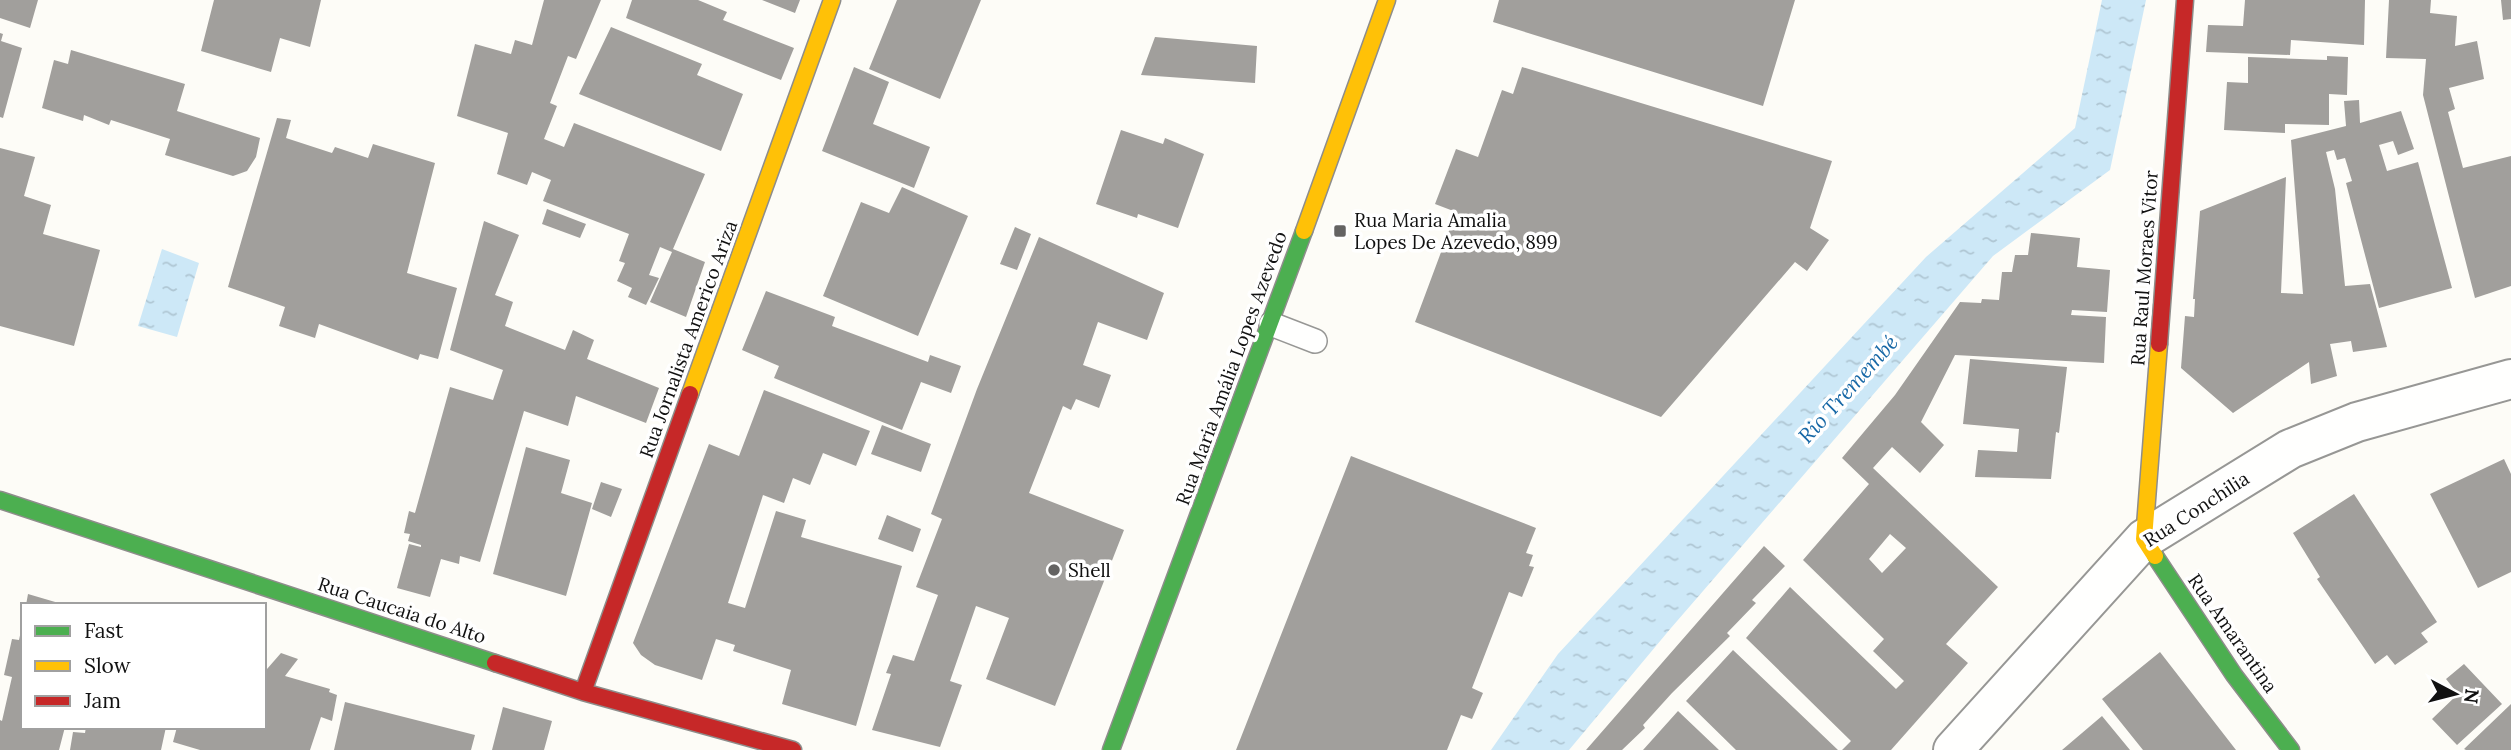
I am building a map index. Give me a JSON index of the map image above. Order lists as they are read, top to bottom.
{
  "streets": {
    "street": [
      "Rua Raul Moraes Vitor",
      "Rua Jornalista Americo Ariza",
      "Rua Maria Amália Lopes Azevedo",
      "Rua Conchilia",
      "Rua Caucaia do Alto",
      "Rua Amarantina"
    ]
  },
  "crossings": [
    ["Rua Raul Moraes Vitor", "Rua Conchilia"],
    ["Rua Raul Moraes Vitor", "Rua Amarantina"],
    ["Rua Jornalista Americo Ariza", "Rua Caucaia do Alto"],
    ["Rua Conchilia", "Rua Amarantina"]
  ],
  "water": ["Rio Tremembé"],
  "places": {
    "transit": ["Rua Maria Amalia Lopes De Azevedo, 899"],
    "other": ["Shell"]
  },
  "legend": ["Fast", "Slow", "Jam"],
  "north": "right"
}
